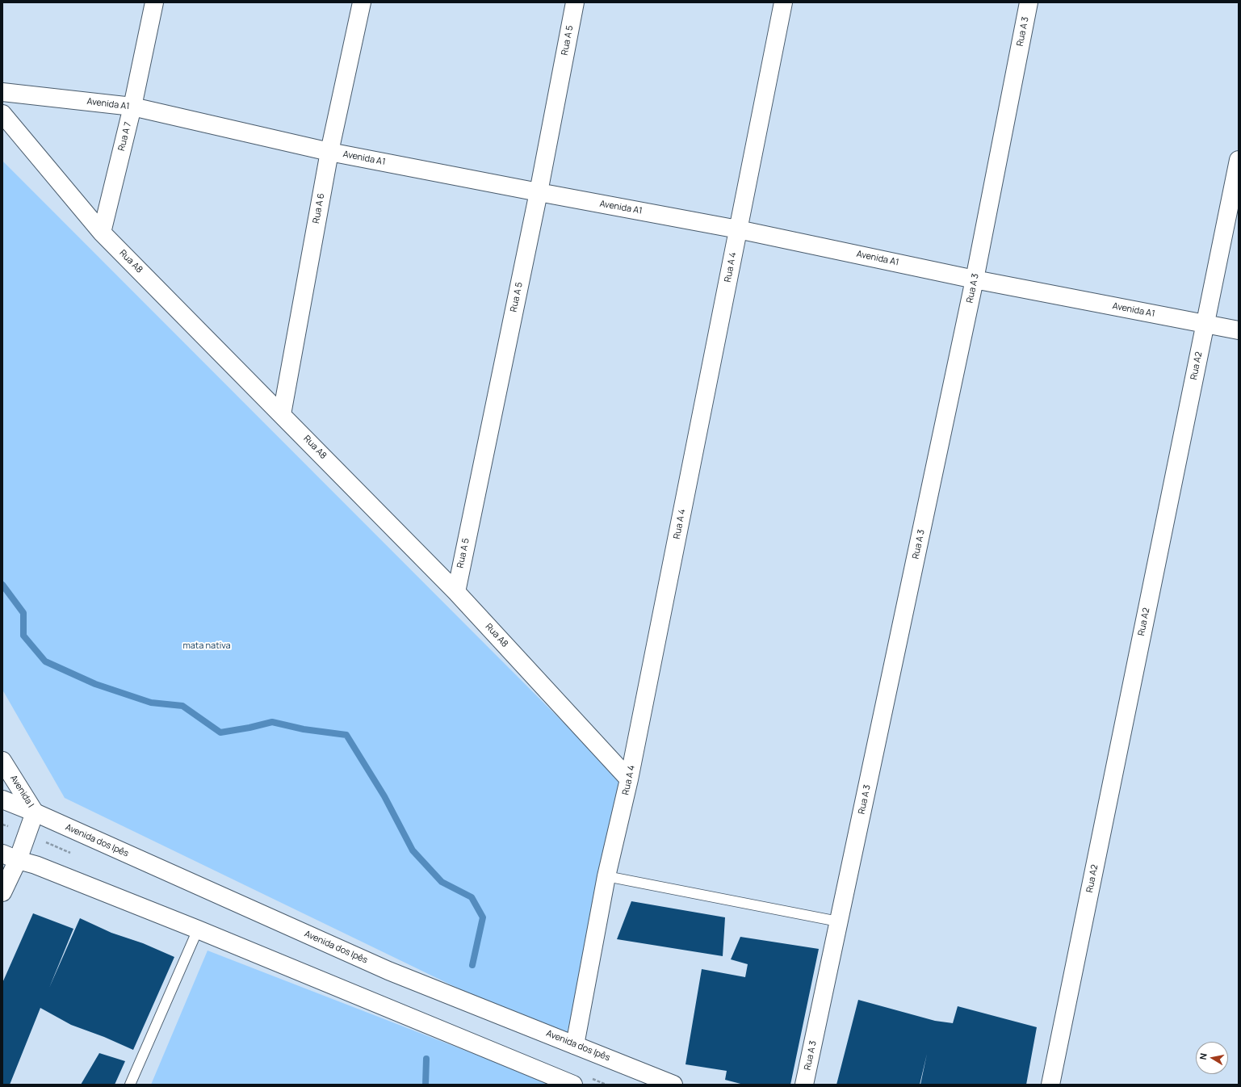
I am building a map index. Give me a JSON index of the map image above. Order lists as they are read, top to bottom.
{
  "streets": {
    "street": [
      "Rua A 3",
      "Rua A 5",
      "Avenida A1",
      "Rua A 7",
      "Rua A 6",
      "Rua A8",
      "Rua A 4",
      "Rua A2",
      "Avenida I",
      "Avenida dos Ipês"
    ]
  },
  "crossings": [
    ["Rua A 3", "Avenida A1"],
    ["Rua A 5", "Avenida A1"],
    ["Rua A 5", "Rua A8"],
    ["Avenida A1", "Rua A 7"],
    ["Avenida A1", "Rua A 6"],
    ["Avenida A1", "Rua A 4"],
    ["Avenida A1", "Rua A2"],
    ["Rua A 7", "Rua A8"],
    ["Rua A 6", "Rua A8"],
    ["Rua A8", "Rua A 4"],
    ["Rua A 4", "Avenida dos Ipês"],
    ["Avenida I", "Avenida dos Ipês"]
  ],
  "parks": ["mata nativa"],
  "north": "left"
}
